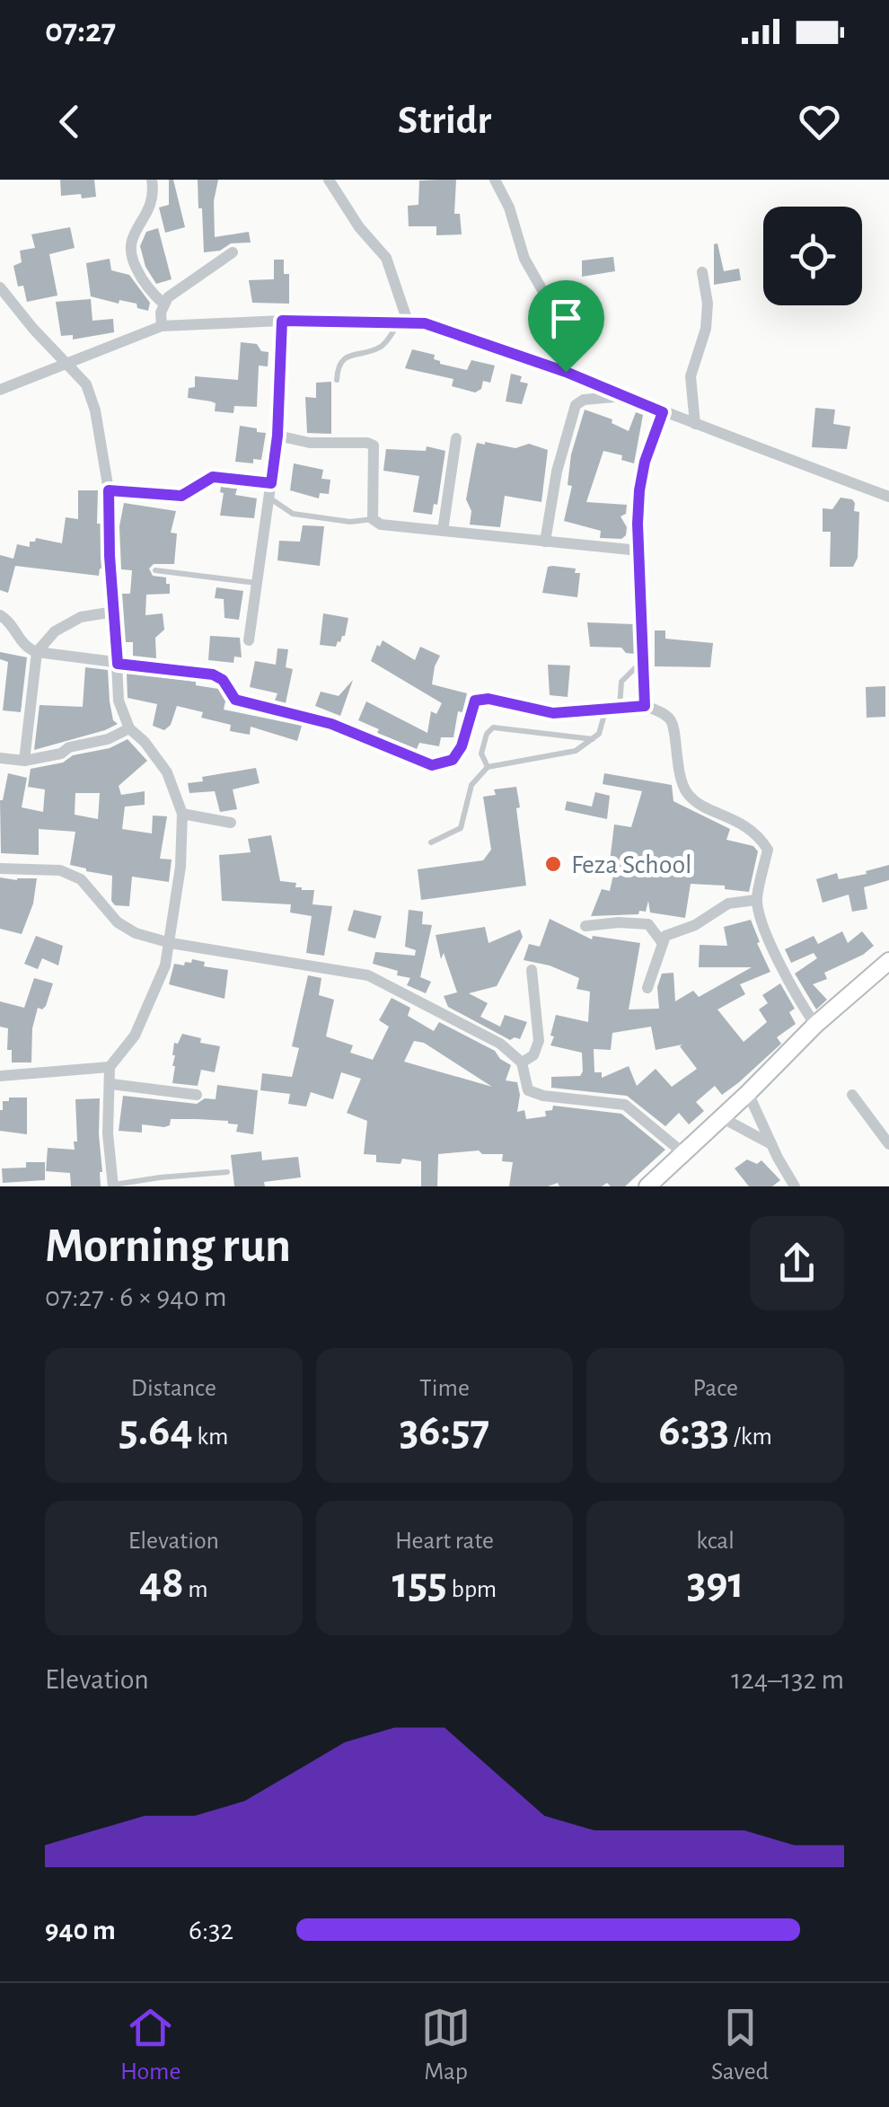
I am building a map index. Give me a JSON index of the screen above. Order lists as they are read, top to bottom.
{
  "places": ["Feza School"],
  "page": {
    "status": "07:27",
    "header": "Stridr",
    "heading": ["Morning run", "07:27 · 6 × 940 m"],
    "stats": [
      ["Distance", "5.64 km"],
      ["Time", "36:57"],
      ["Pace", "6:33 /km"],
      ["Elevation", "48 m"],
      ["Heart rate", "155 bpm"],
      ["kcal", "391"]
    ],
    "chart": ["Elevation", "124–132 m"],
    "list": [
      {
        "name": "940 m",
        "note": "6:32"
      }
    ],
    "tabs": ["Home", "Map", "Saved"]
  }
}
